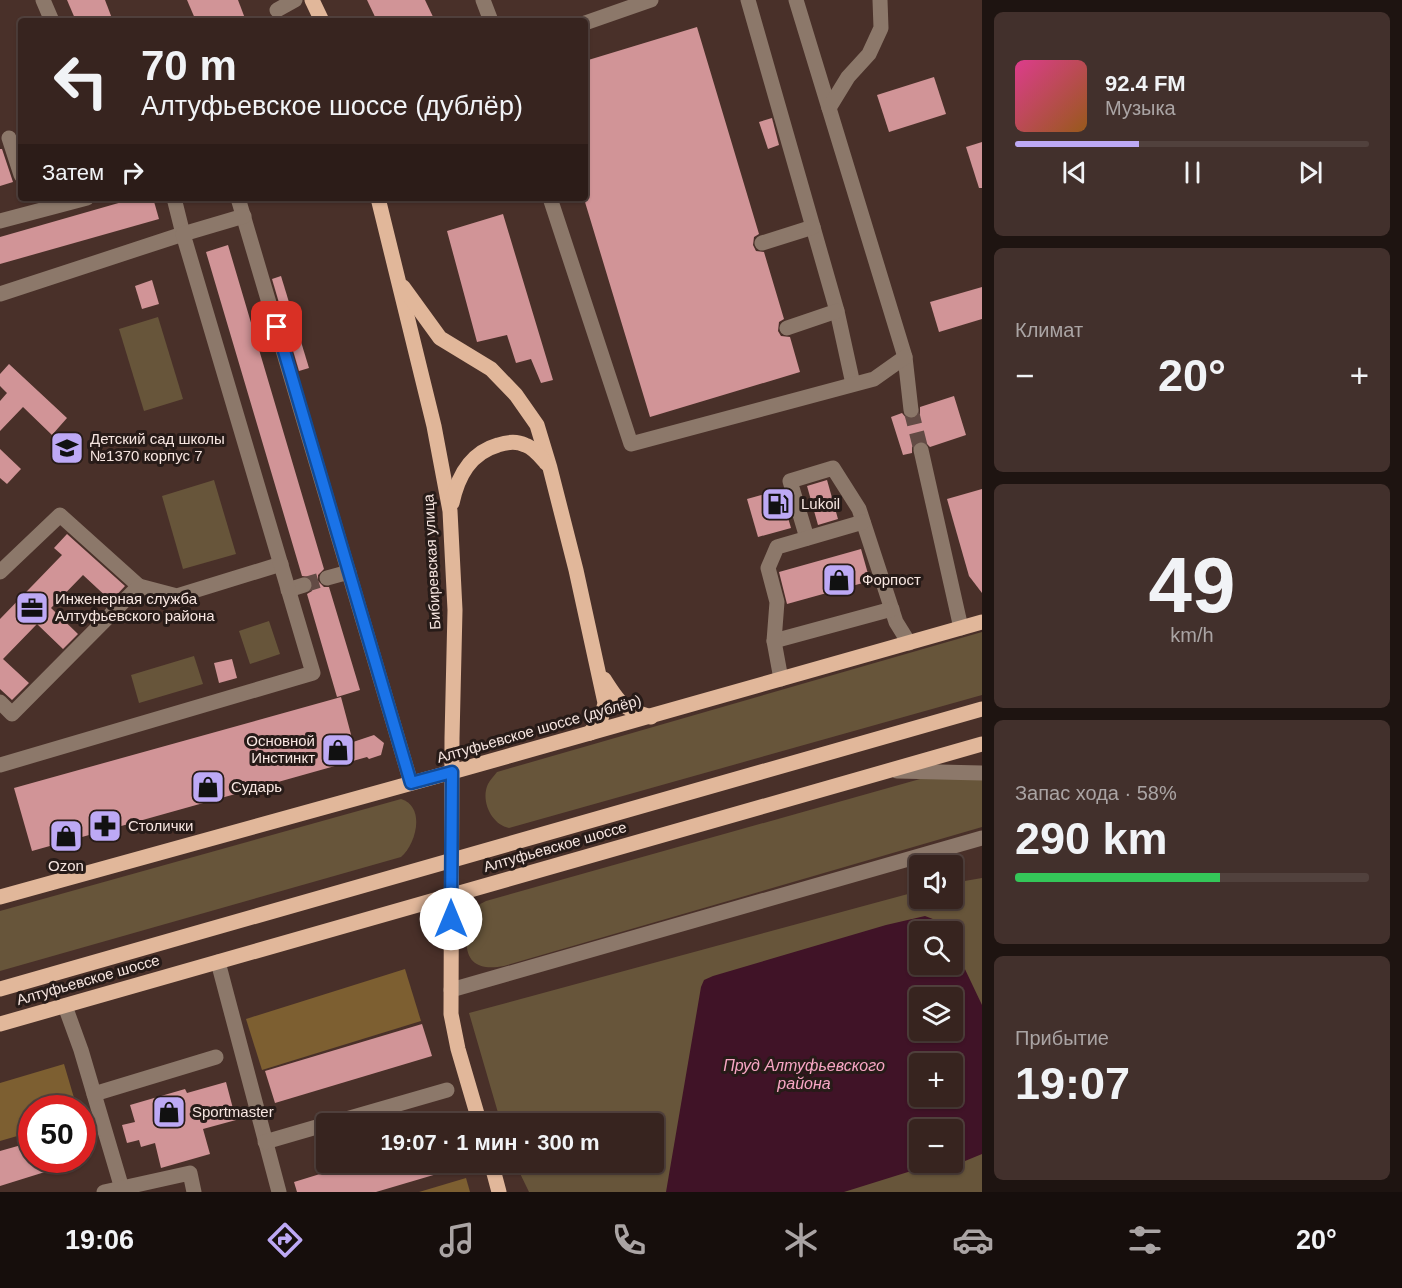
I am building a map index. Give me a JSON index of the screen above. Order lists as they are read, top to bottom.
{
  "streets": {
    "main road": ["Бибиревская улица", "Алтуфьевское шоссе (дублёр)", "Алтуфьевское шоссе"]
  },
  "crossings": [
    ["Бибиревская улица", "Алтуфьевское шоссе (дублёр)"],
    ["Бибиревская улица", "Алтуфьевское шоссе"]
  ],
  "water": ["Пруд Алтуфьевского района"],
  "places": {
    "school or university": ["Детский сад школы №1370 корпус 7"],
    "fuel station": ["Lukoil"],
    "shop": [
      "Форпост",
      "Основной Инстинкт",
      "Сударь",
      "Ozon",
      "Sportmaster"
    ],
    "office": ["Инженерная служба Алтуфьевского района"],
    "pharmacy": ["Столички"]
  },
  "page": {
    "turn": ["70 m", "Алтуфьевское шоссе (дублёр)"],
    "song": ["92.4 FM", "Музыка"],
    "then": "Затем",
    "tile": [
      "Климат",
      ["49", "km/h"],
      ["Запас хода · 58%", "290 km"],
      ["Прибытие", "19:07"]
    ],
    "heat": ["−", "20°", "+"],
    "map_buttons": ["+", "−"],
    "limit": "50",
    "trip": "19:07 · 1 мин · 300 m",
    "tabs": ["19:06", "20°"]
  }
}
